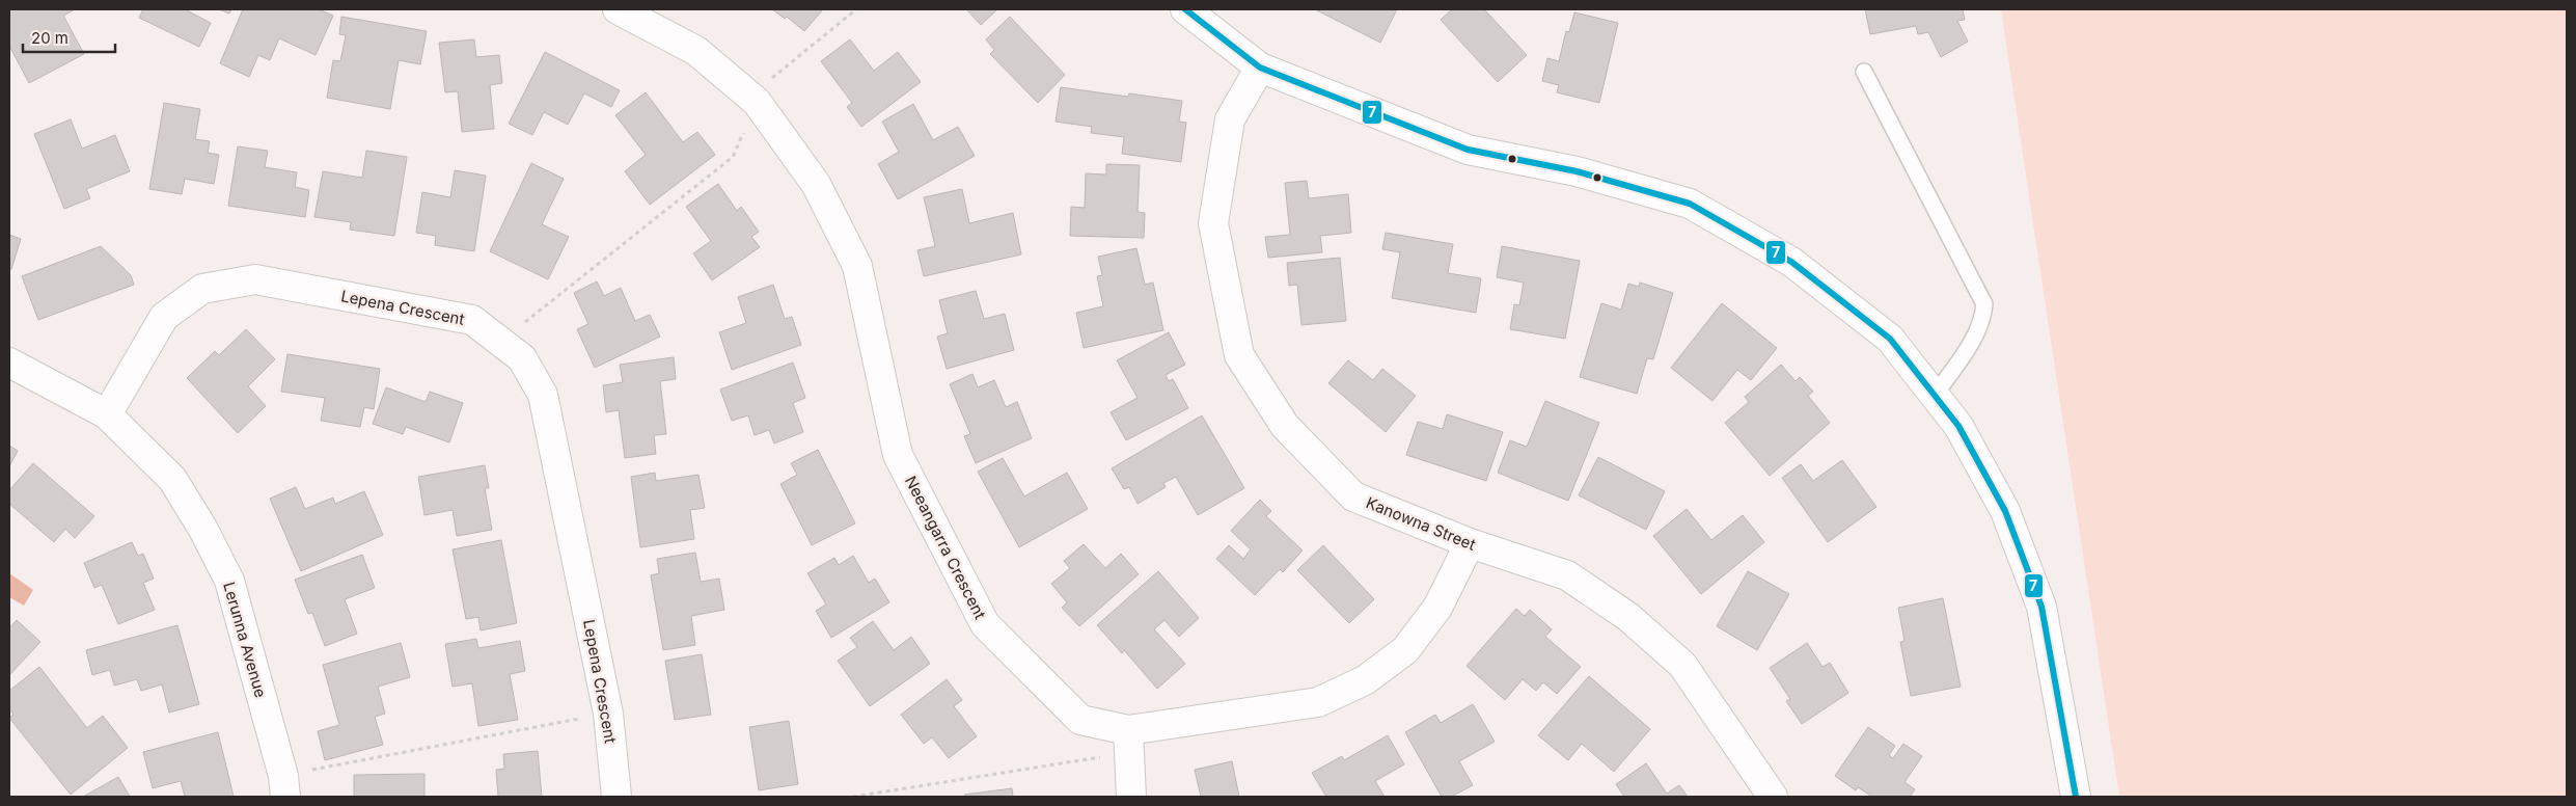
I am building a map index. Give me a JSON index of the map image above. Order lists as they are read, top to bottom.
{
  "streets": {
    "street": [
      "Lepena Crescent",
      "Kanowna Street",
      "Neeangarra Crescent",
      "Lerunna Avenue"
    ]
  },
  "crossings": [
    ["Lepena Crescent", "Lerunna Avenue"],
    ["Kanowna Street", "Neeangarra Crescent"]
  ],
  "lines": ["transit line 7"],
  "scale_bar": "20 m"
}
